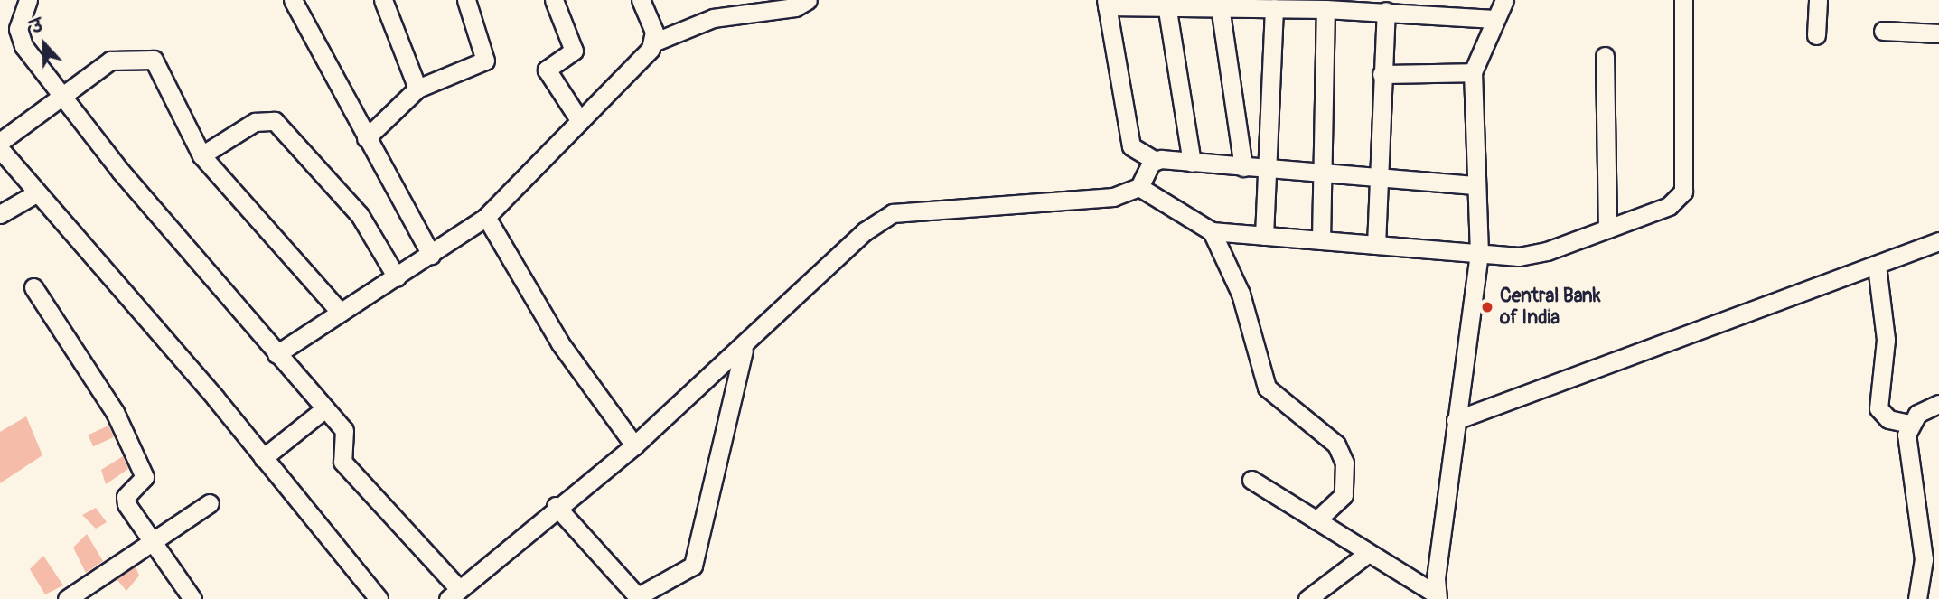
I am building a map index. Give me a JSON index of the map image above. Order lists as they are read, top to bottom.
{
  "places": ["Central Bank of India"],
  "north": "top"
}
